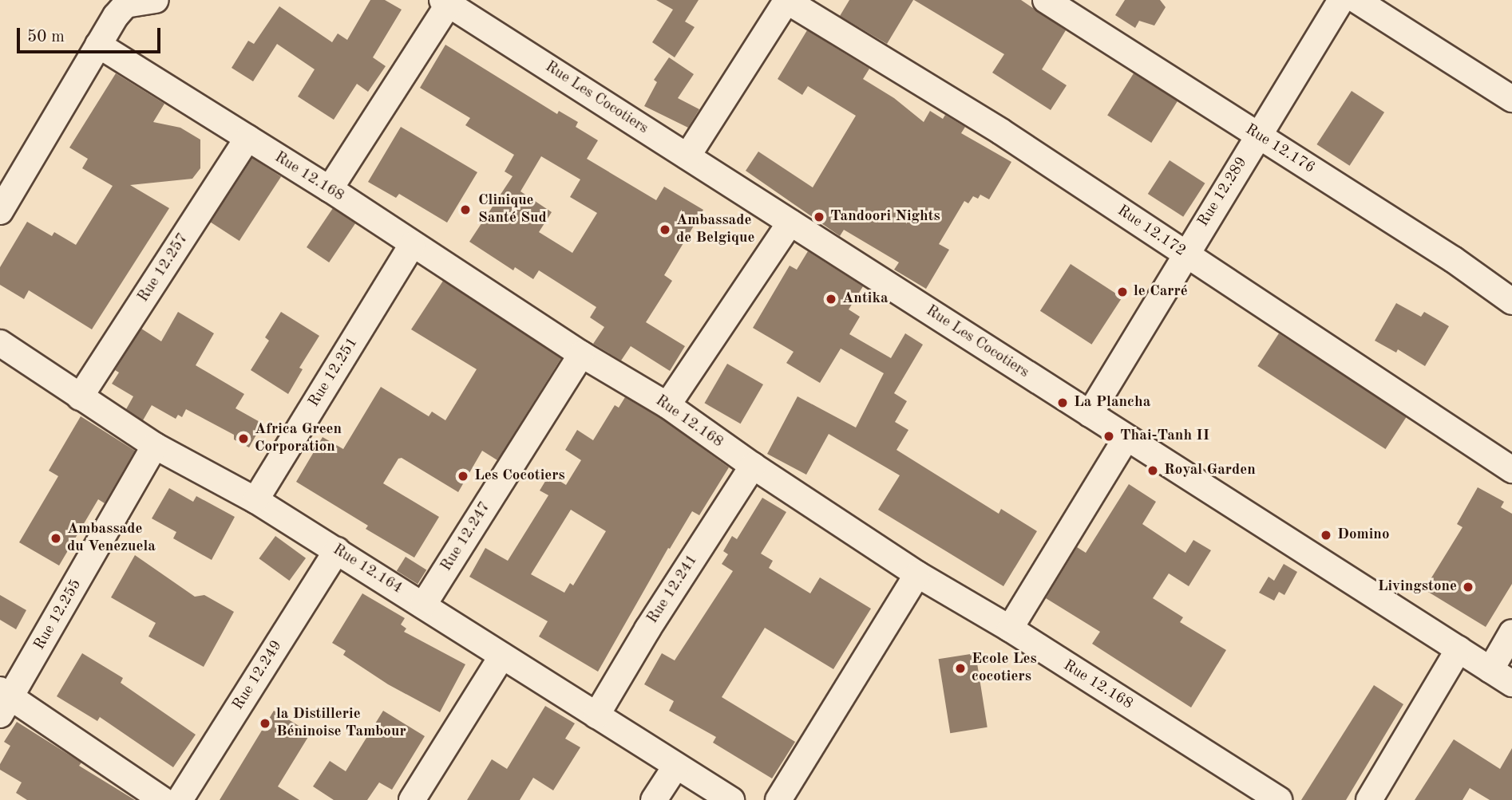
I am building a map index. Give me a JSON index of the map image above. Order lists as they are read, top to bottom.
{
  "streets": {
    "street": [
      "Rue Les Cocotiers",
      "Rue 12.176",
      "Rue 12.168",
      "Rue 12.289",
      "Rue 12.172",
      "Rue 12.257",
      "Rue 12.251",
      "Rue 12.247",
      "Rue 12.164",
      "Rue 12.241",
      "Rue 12.255",
      "Rue 12.249"
    ]
  },
  "crossings": [
    ["Rue Les Cocotiers", "Rue 12.289"],
    ["Rue 12.176", "Rue 12.289"],
    ["Rue 12.168", "Rue 12.257"],
    ["Rue 12.168", "Rue 12.251"],
    ["Rue 12.168", "Rue 12.247"],
    ["Rue 12.168", "Rue 12.241"],
    ["Rue 12.289", "Rue 12.172"],
    ["Rue 12.257", "Rue 12.164"],
    ["Rue 12.251", "Rue 12.164"],
    ["Rue 12.247", "Rue 12.164"],
    ["Rue 12.164", "Rue 12.241"],
    ["Rue 12.164", "Rue 12.255"],
    ["Rue 12.164", "Rue 12.249"]
  ],
  "places": [
    "Clinique Santé Sud",
    "Tandoori Nights",
    "Ambassade de Belgique",
    "le Carré",
    "Antika",
    "La Plancha",
    "Thai-Tanh II",
    "Africa Green Corporation",
    "Royal Garden",
    "Les Cocotiers",
    "Domino",
    "Ambassade du Venezuela",
    "Livingstone",
    "Ecole Les cocotiers",
    "la Distillerie Béninoise Tambour"
  ],
  "scale_bar": "50 m"
}
